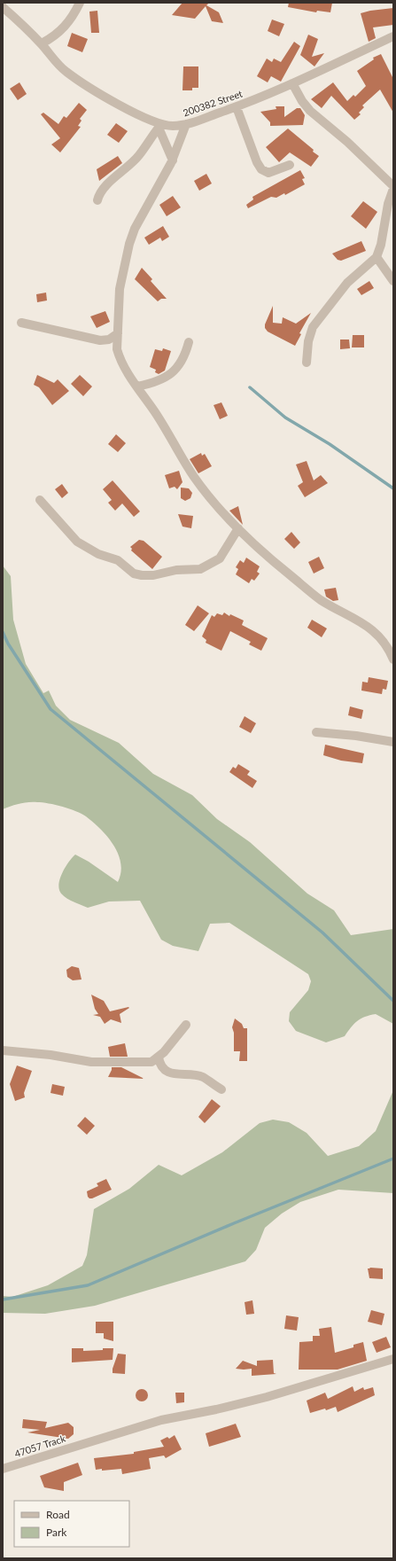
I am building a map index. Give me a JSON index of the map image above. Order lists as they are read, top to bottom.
{
  "streets": {
    "street": ["200382 Street", "47057 Track"]
  },
  "legend": ["Road", "Park"]
}
